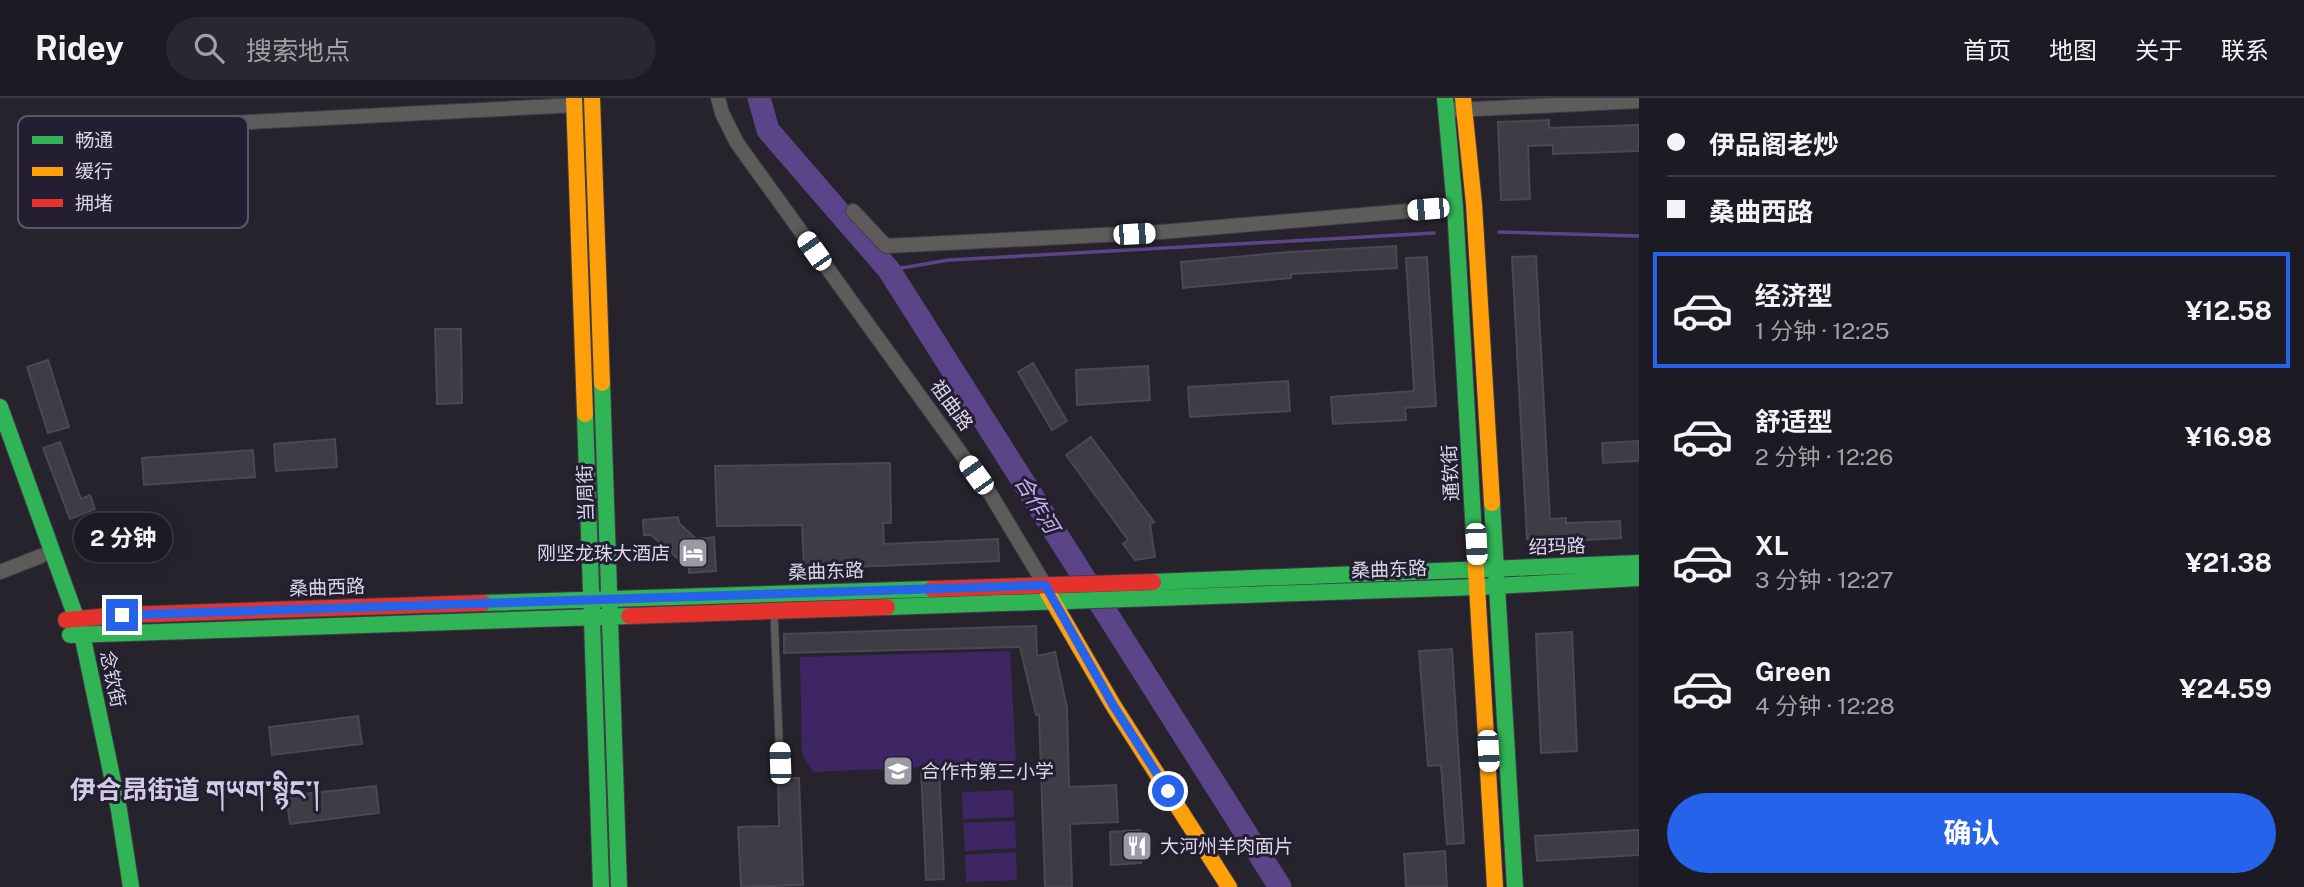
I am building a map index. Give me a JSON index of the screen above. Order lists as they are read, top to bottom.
{
  "streets": {
    "main road": [
      "祖曲路",
      "通钦街",
      "当周街",
      "绍玛路",
      "桑曲东路",
      "桑曲西路",
      "念钦街"
    ]
  },
  "crossings": [
    ["祖曲路", "桑曲东路"],
    ["通钦街", "绍玛路"],
    ["通钦街", "桑曲东路"],
    ["当周街", "桑曲东路"],
    ["当周街", "桑曲西路"],
    ["绍玛路", "桑曲东路"],
    ["桑曲东路", "桑曲西路"],
    ["桑曲西路", "念钦街"]
  ],
  "districts": ["伊合昂街道 གཡག་སྙིང༌།"],
  "water": ["合作河"],
  "places": {
    "hotel": ["刚坚龙珠大酒店"],
    "school or university": ["合作市第三小学"],
    "restaurant": ["大河州羊肉面片"]
  },
  "legend": ["畅通", "缓行", "拥堵"],
  "page": {
    "header": "Ridey",
    "search": "搜索地点",
    "nav": [
      "首页",
      "地图",
      "关于",
      "联系"
    ],
    "banner": ["伊品阁老炒", "桑曲西路"],
    "list": [
      {
        "name": "经济型",
        "note": "1 分钟 · 12:25",
        "value": "¥12.58"
      },
      {
        "name": "舒适型",
        "note": "2 分钟 · 12:26",
        "value": "¥16.98"
      },
      {
        "name": "XL",
        "note": "3 分钟 · 12:27",
        "value": "¥21.38"
      },
      {
        "name": "Green",
        "note": "4 分钟 · 12:28",
        "value": "¥24.59"
      }
    ],
    "bubble": "2 分钟",
    "buttons": "确认"
  }
}
